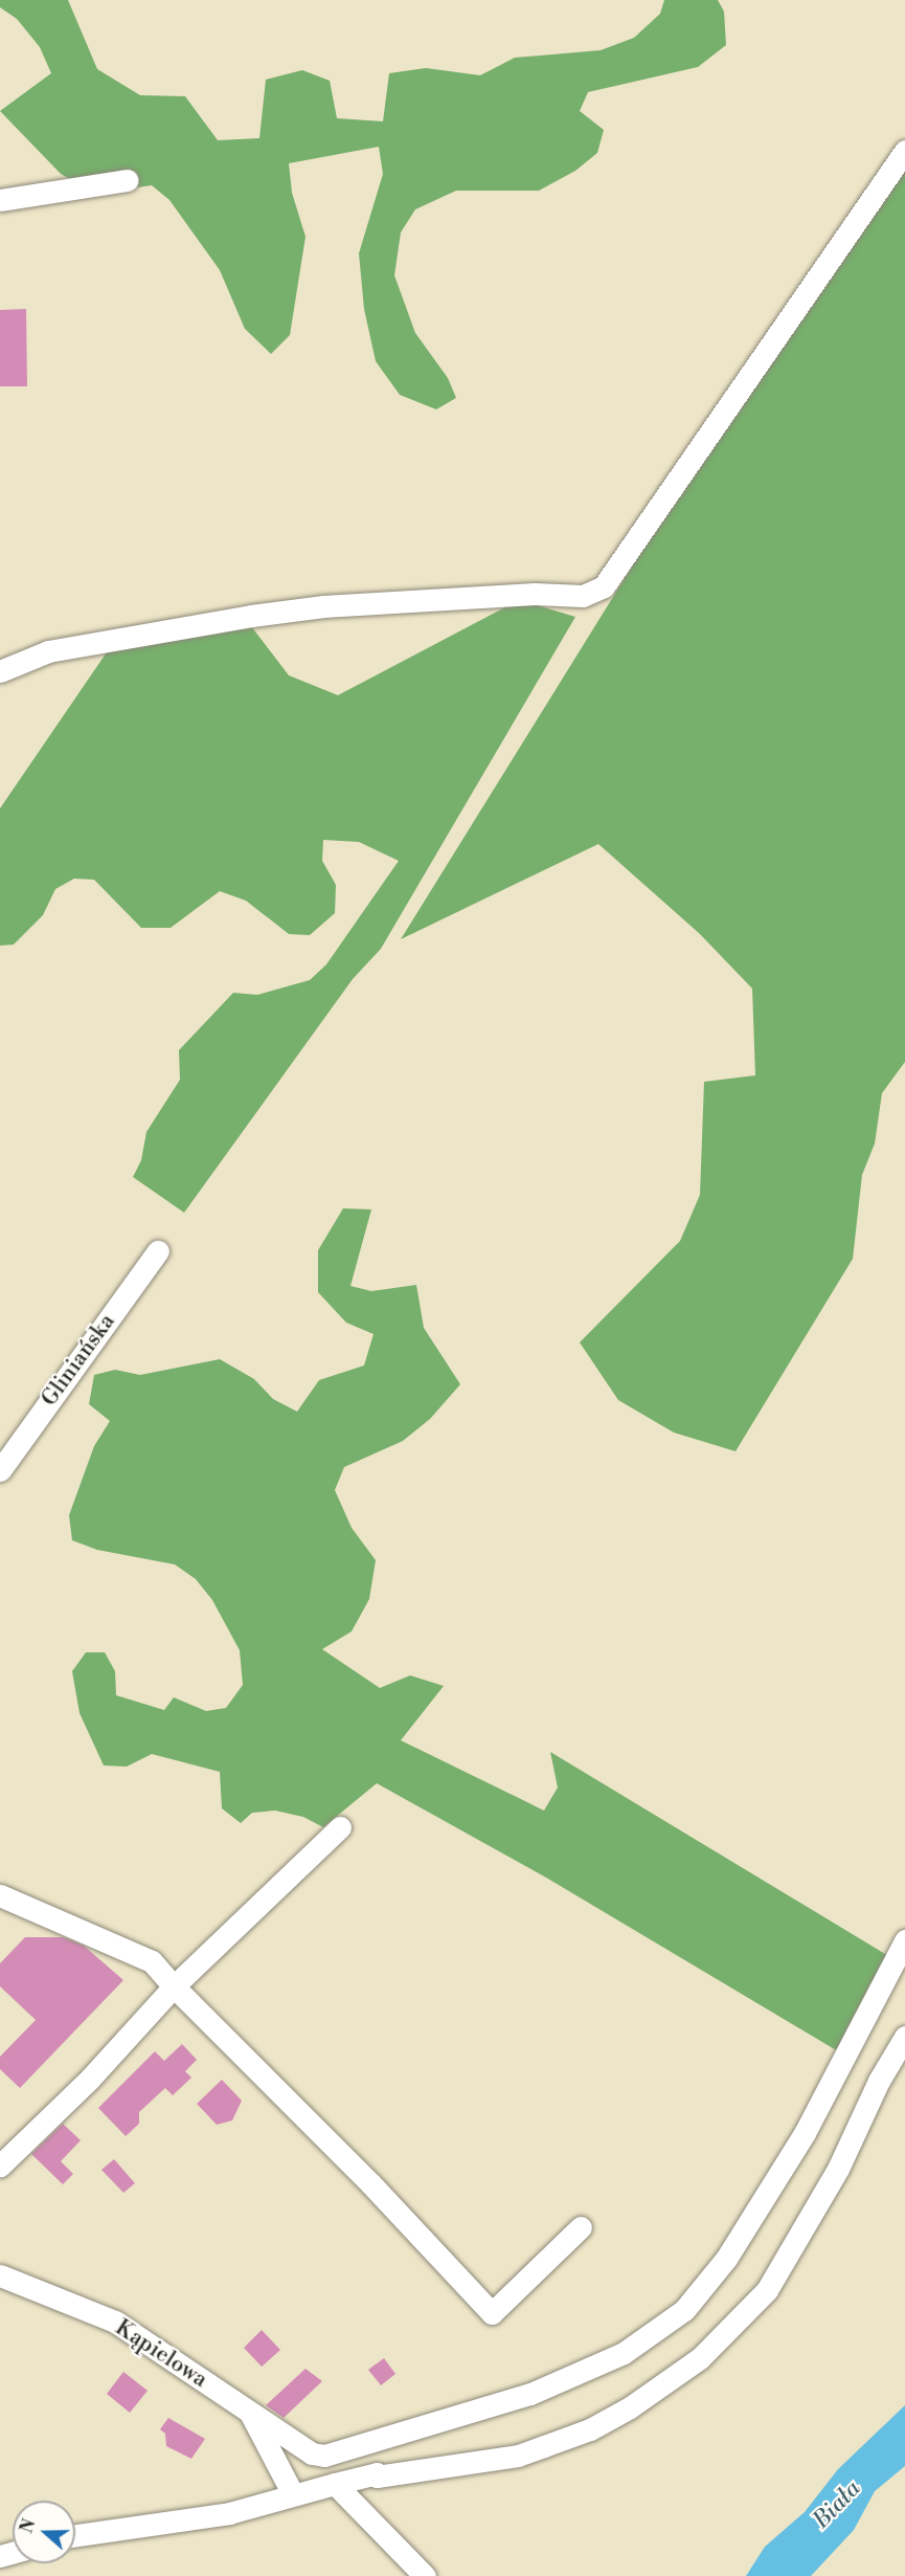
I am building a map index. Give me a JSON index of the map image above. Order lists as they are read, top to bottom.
{
  "streets": {
    "street": ["Gliniańska", "Kąpielowa"]
  },
  "water": ["Biała"],
  "north": "left"
}
